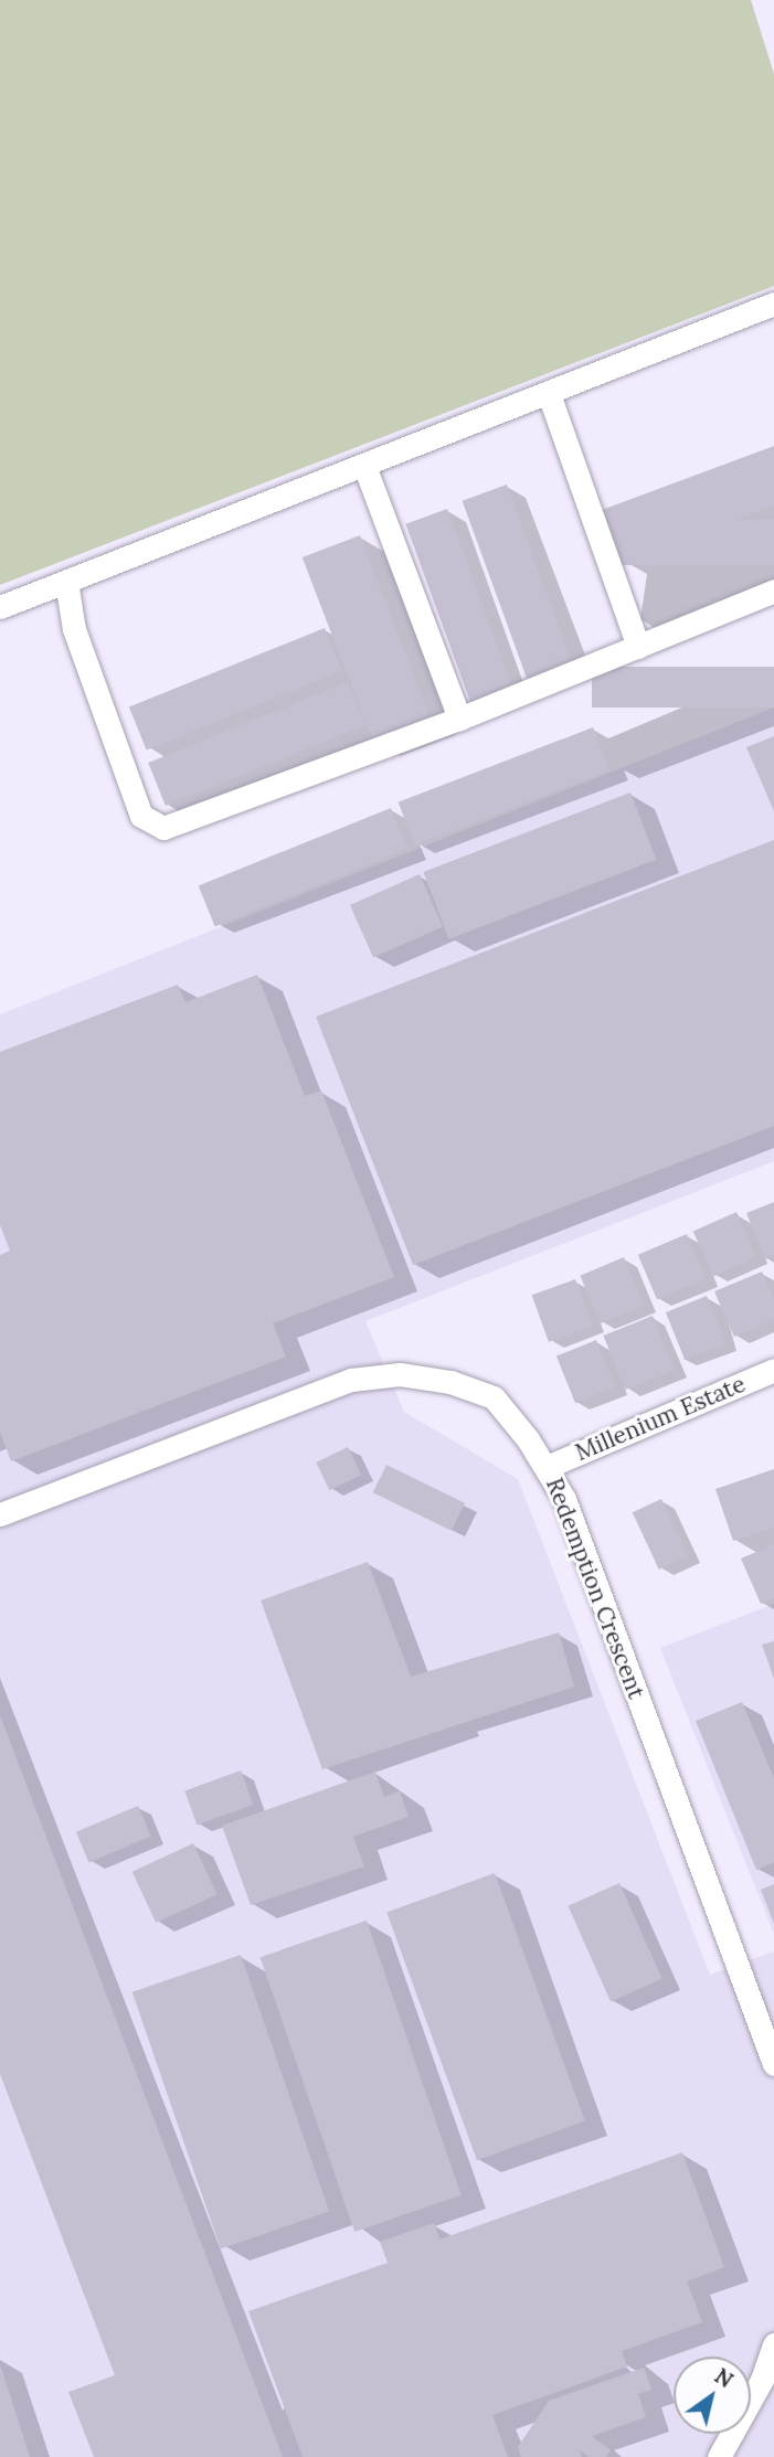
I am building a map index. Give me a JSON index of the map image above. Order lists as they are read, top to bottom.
{
  "streets": {
    "street": ["Millenium Estate", "Redemption Crescent"]
  },
  "crossings": [
    ["Millenium Estate", "Redemption Crescent"]
  ],
  "north": "top right"
}
